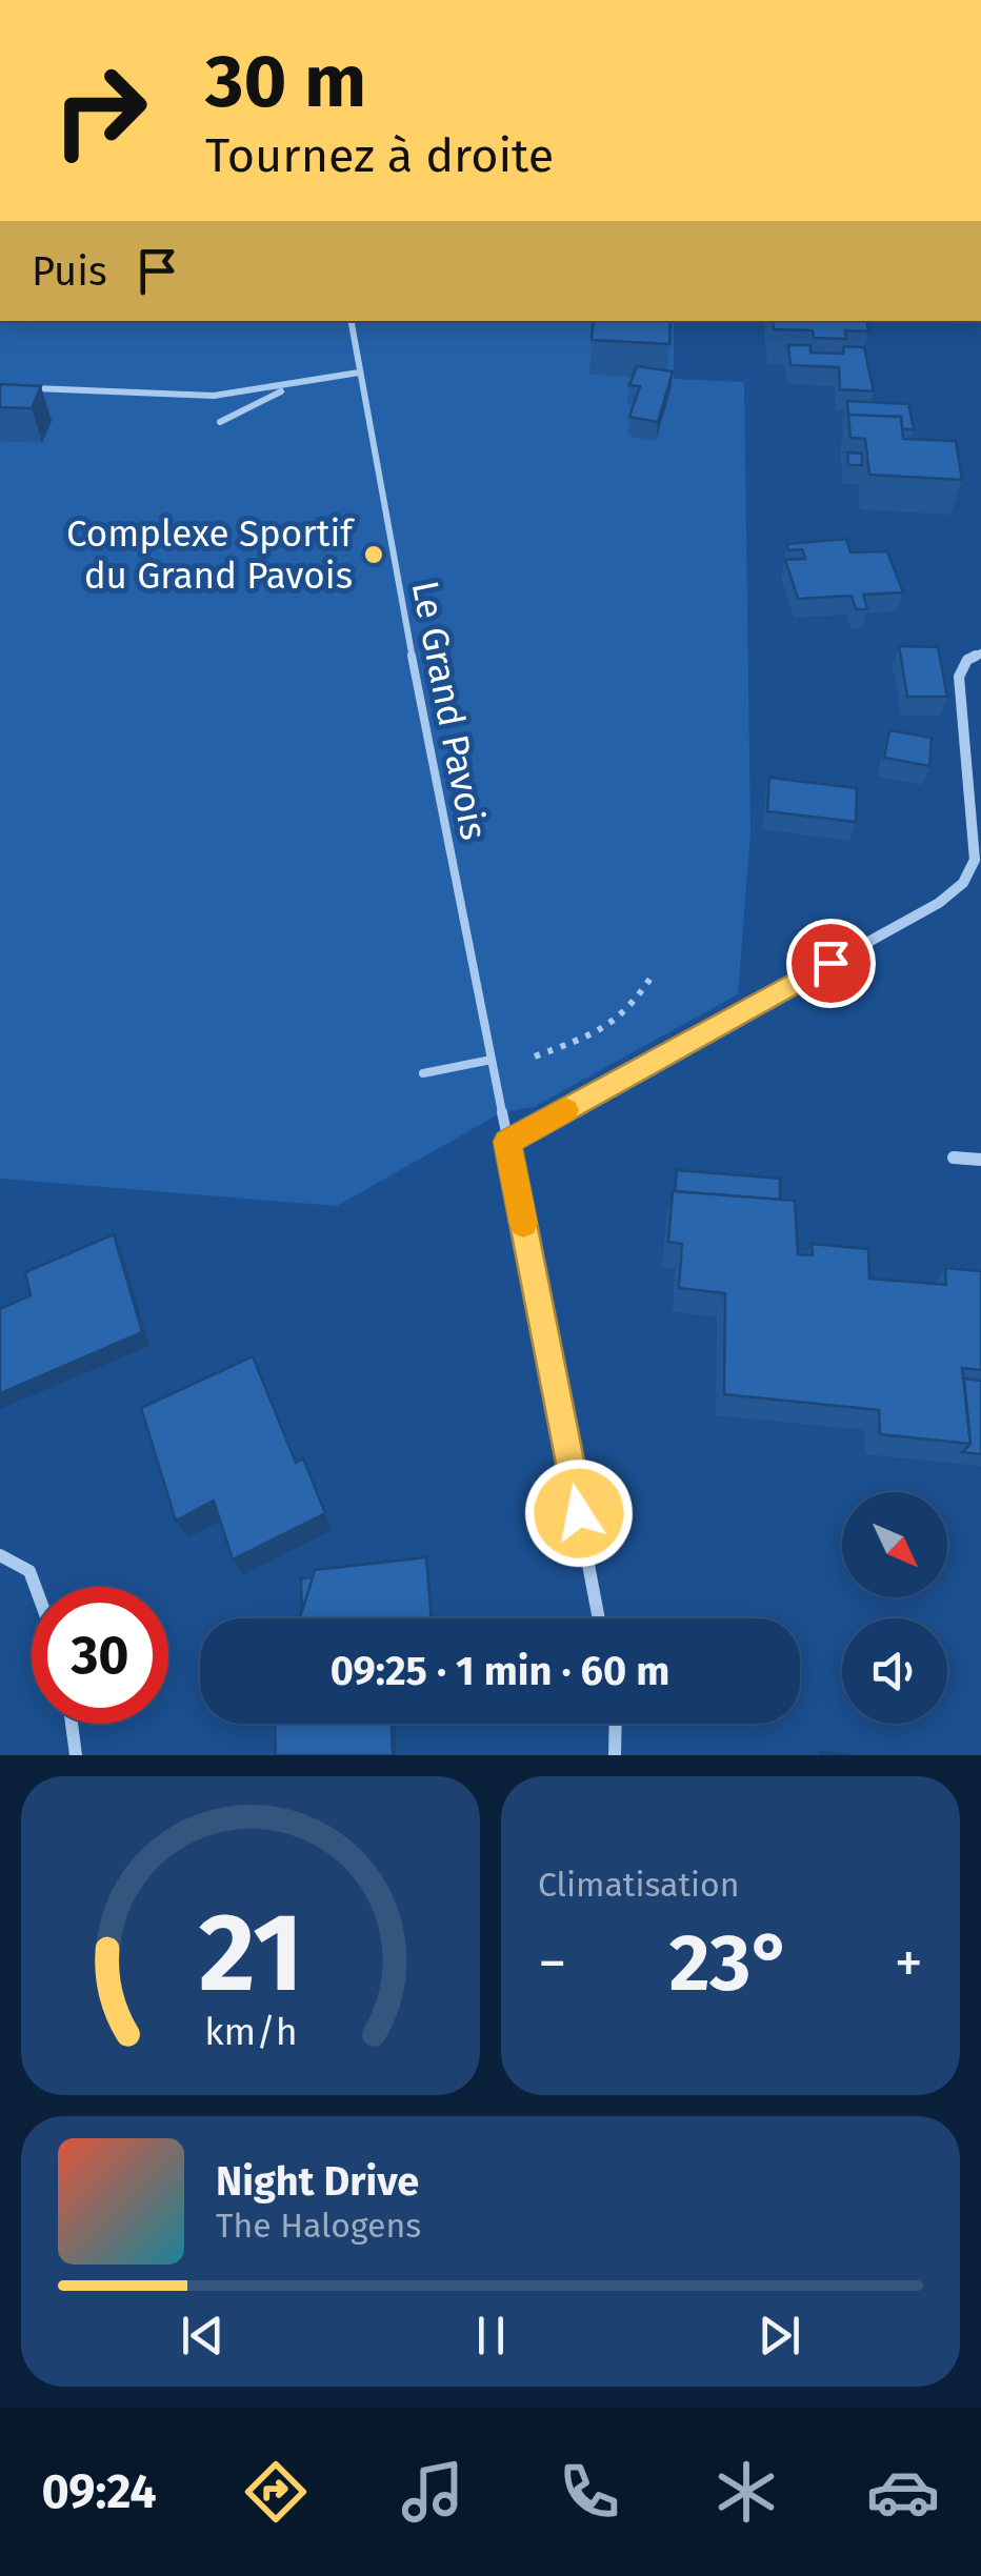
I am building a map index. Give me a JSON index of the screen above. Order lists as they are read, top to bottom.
{
  "streets": {
    "lane": ["Le Grand Pavois"]
  },
  "places": ["Complexe Sportif du Grand Pavois"],
  "north": "bottom right",
  "page": {
    "turn": ["30 m", "Tournez à droite"],
    "then": "Puis",
    "limit": "30",
    "trip": "09:25 · 1 min · 60 m",
    "tile": "Climatisation",
    "heat": ["−", "23°", "+"],
    "song": ["Night Drive", "The Halogens"],
    "tabs": "09:24",
    "gauge": ["21", "km/h"]
  }
}
